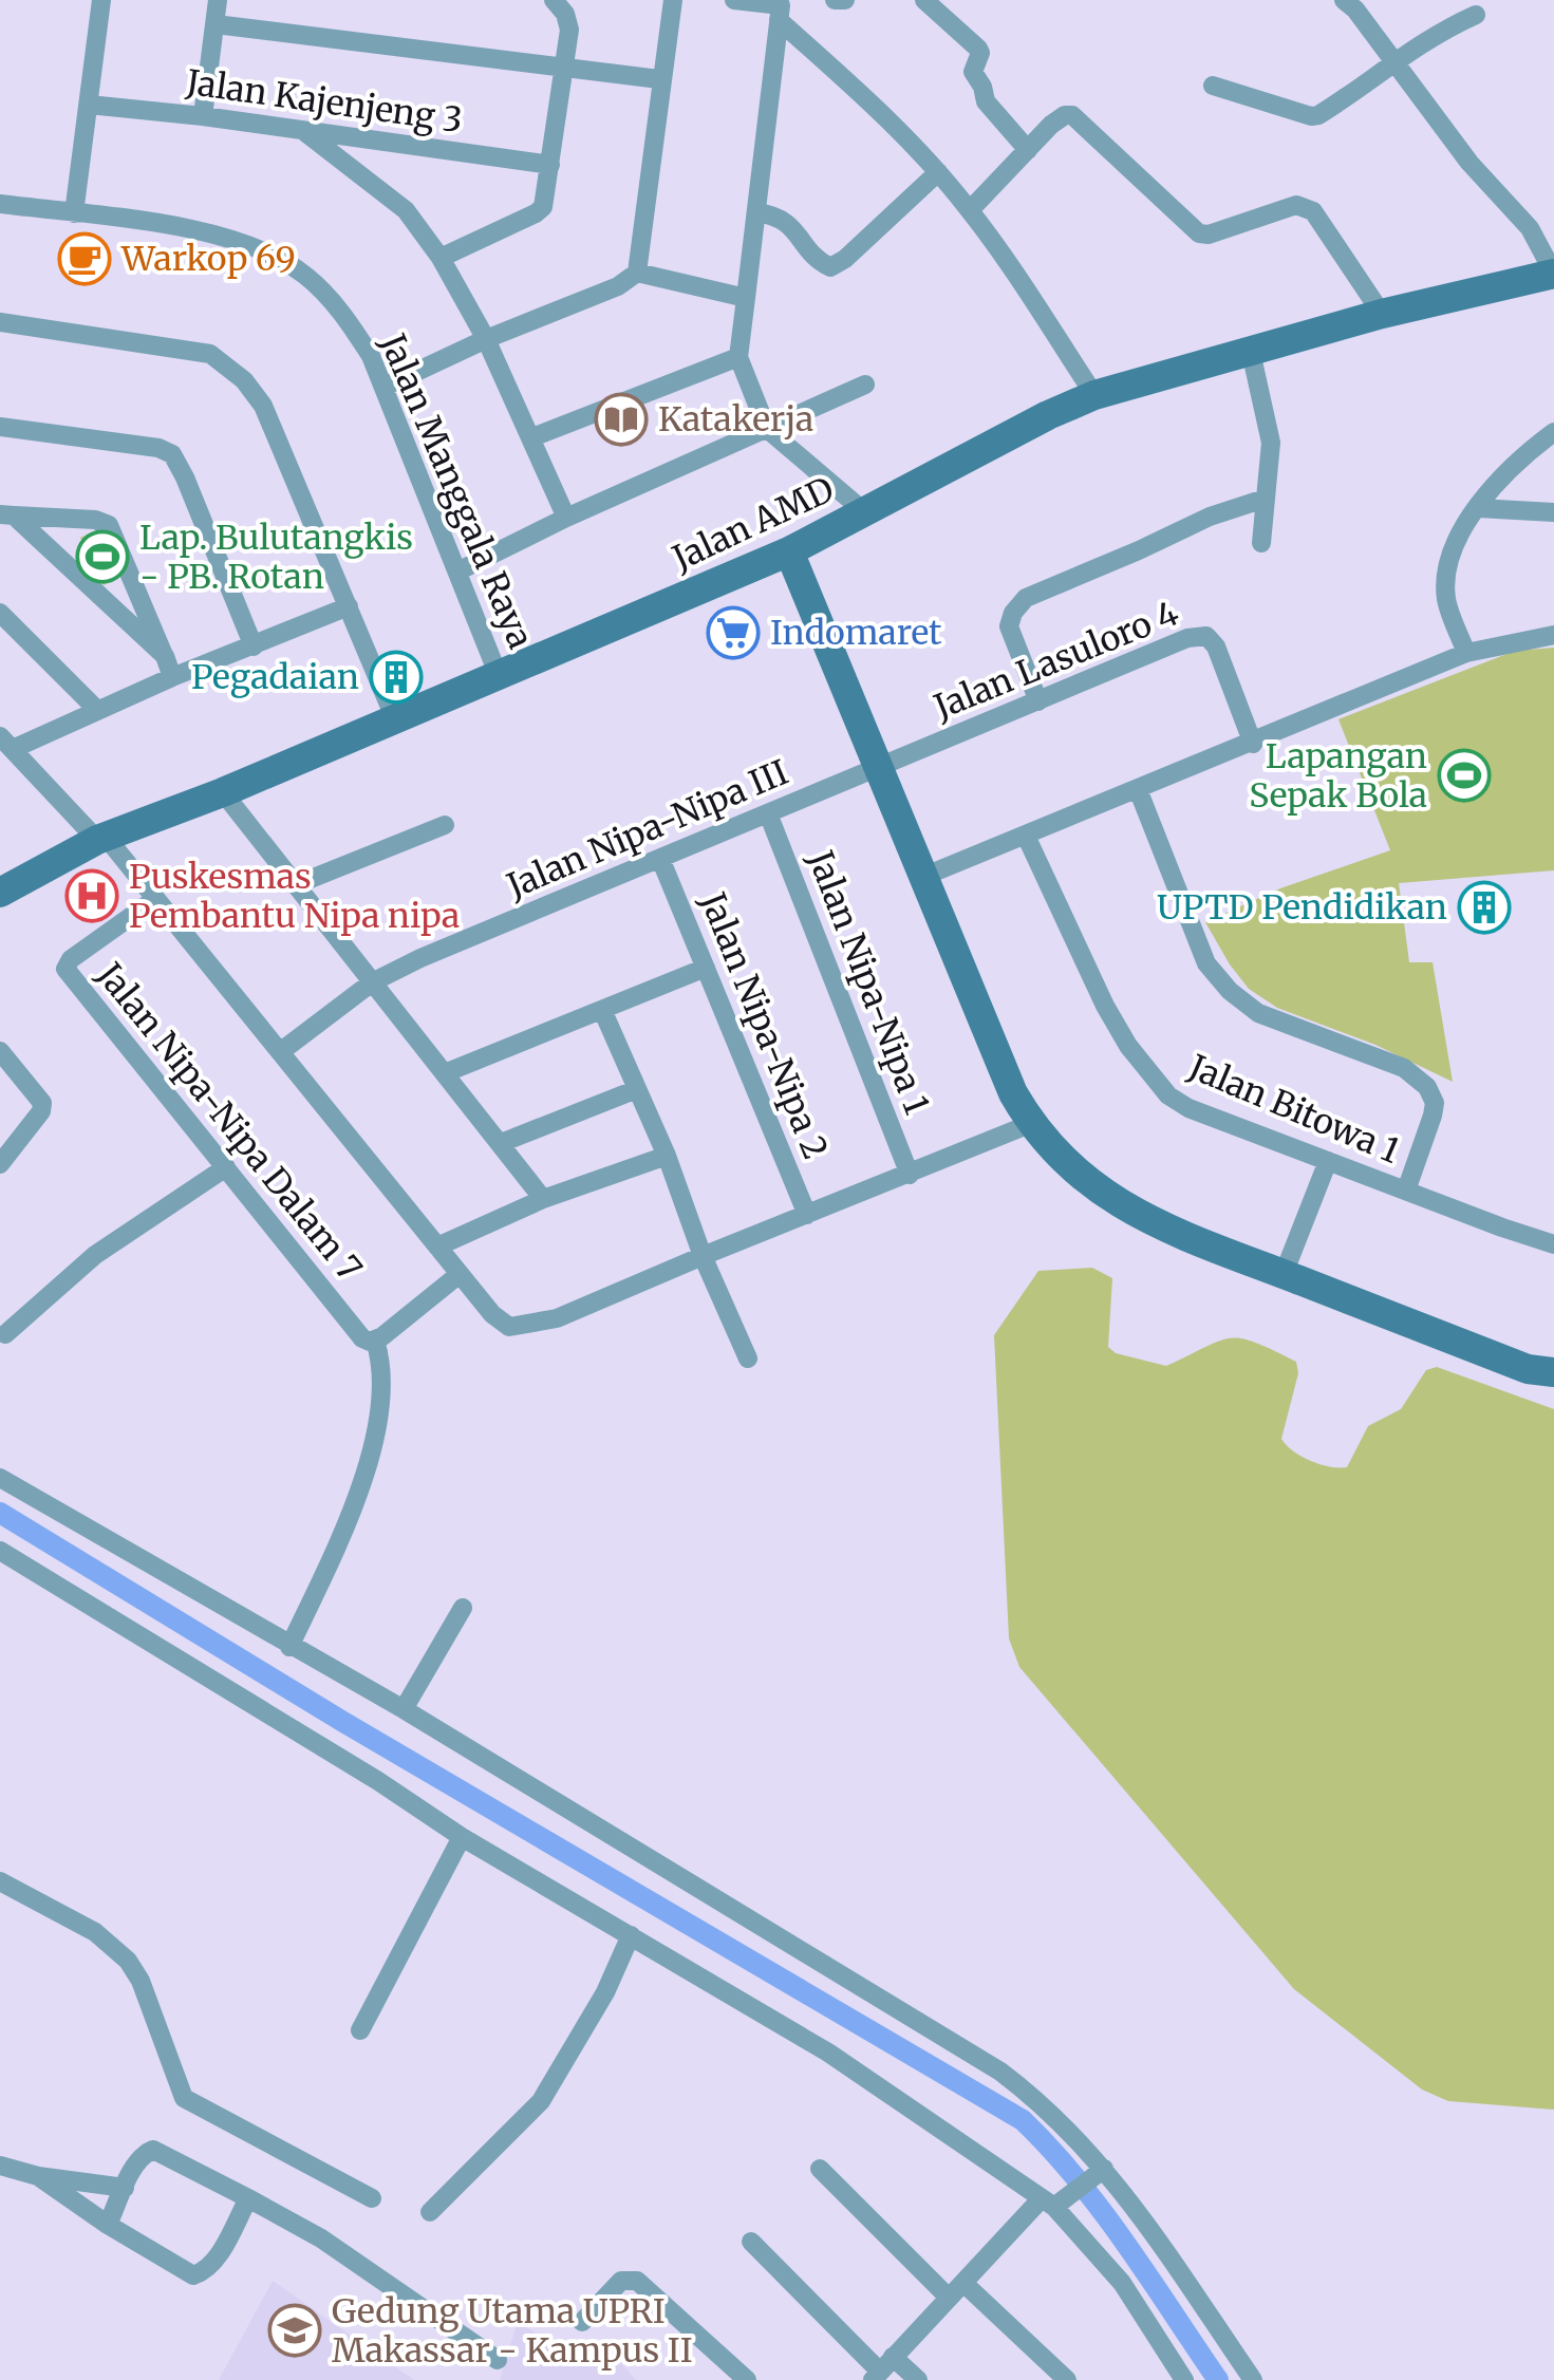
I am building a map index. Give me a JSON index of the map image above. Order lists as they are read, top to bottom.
{
  "streets": {
    "street": [
      "Jalan Kajenjeng 3",
      "Jalan Manggala Raya",
      "Jalan AMD",
      "Jalan Lasuloro 4",
      "Jalan Nipa-Nipa III",
      "Jalan Nipa-Nipa 1",
      "Jalan Nipa-Nipa 2",
      "Jalan Bitowa 1",
      "Jalan Nipa-Nipa Dalam 7"
    ]
  },
  "crossings": [
    ["Jalan Manggala Raya", "Jalan AMD"],
    ["Jalan Lasuloro 4", "Jalan Nipa-Nipa III"],
    ["Jalan Nipa-Nipa III", "Jalan Nipa-Nipa 1"],
    ["Jalan Nipa-Nipa III", "Jalan Nipa-Nipa 2"]
  ],
  "places": {
    "cafe": ["Warkop 69"],
    "library": ["Katakerja"],
    "sports": ["Lap. Bulutangkis - PB. Rotan", "Lapangan Sepak Bola"],
    "supermarket": ["Indomaret"],
    "building": ["Pegadaian", "UPTD Pendidikan"],
    "hospital": ["Puskesmas Pembantu Nipa nipa"],
    "school or university": ["Gedung Utama UPRI Makassar - Kampus II"]
  }
}
